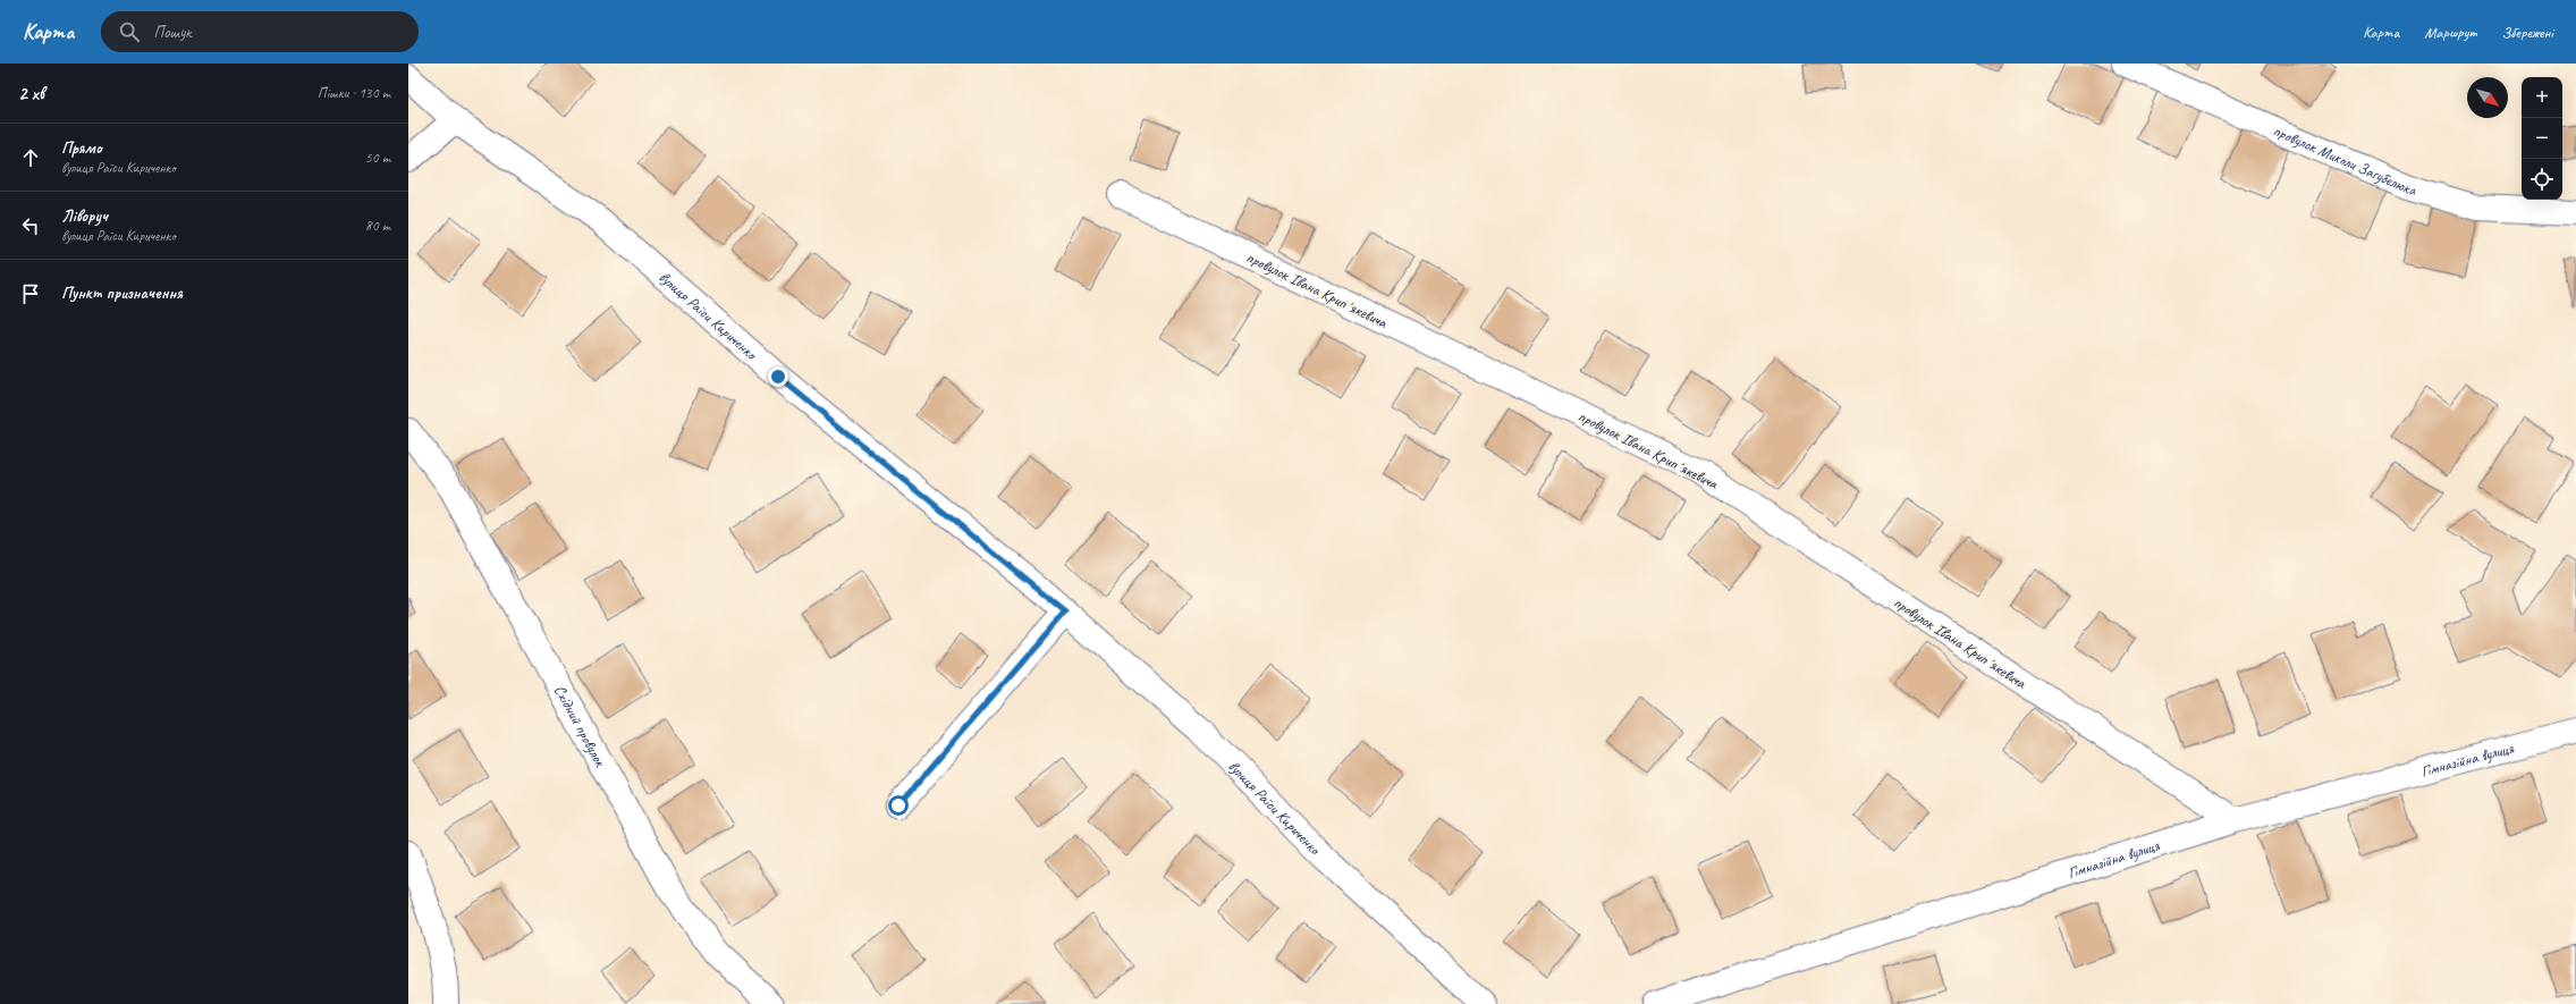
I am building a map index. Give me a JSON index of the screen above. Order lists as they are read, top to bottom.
{
  "streets": {
    "street": [
      "провулок Миколи Загубелюка",
      "провулок Івана Крипʼякевича",
      "вулиця Раїси Кириченко",
      "Східний провулок",
      "Гімназійна вулиця"
    ]
  },
  "crossings": [
    ["провулок Івана Крипʼякевича", "Гімназійна вулиця"]
  ],
  "north": "bottom right",
  "page": {
    "header": "Карта",
    "search": "Пошук",
    "nav": ["Карта", "Маршрут", "Збережені"],
    "heading": ["2 хв", "Пішки · 130 m"],
    "map_buttons": ["+", "−"],
    "list": [
      ["Прямо", "вулиця Раїси Кириченко", "50 m"],
      ["Ліворуч", "вулиця Раїси Кириченко", "80 m"],
      "Пункт призначення"
    ]
  }
}
